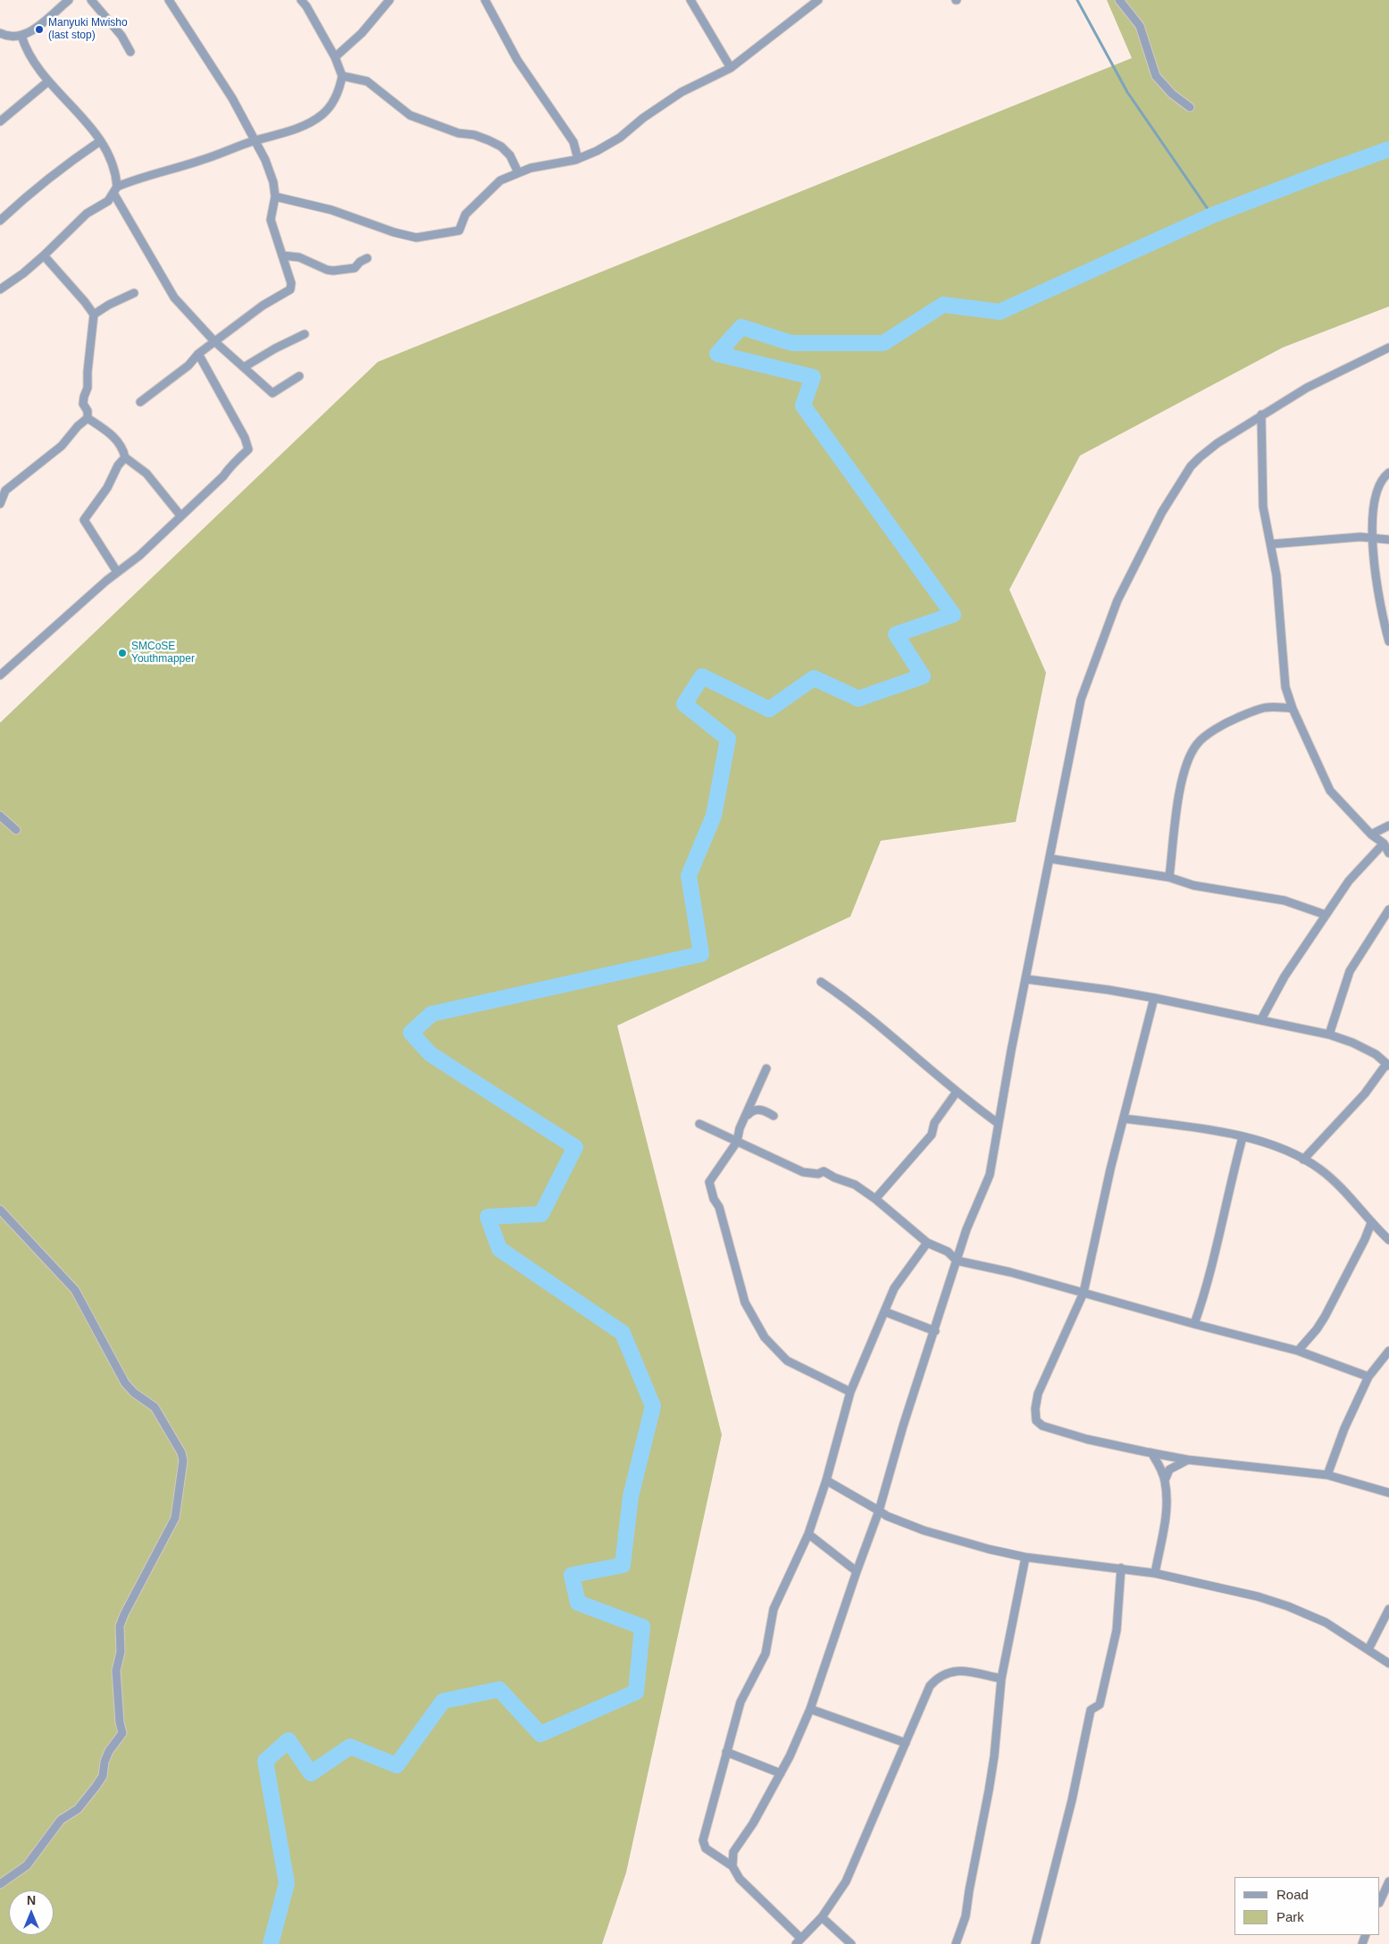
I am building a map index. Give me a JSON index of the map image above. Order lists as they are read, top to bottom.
{
  "places": ["Manyuki Mwisho (last stop)", "SMCoSE Youthmapper"],
  "legend": ["Road", "Park"],
  "north": "top"
}
